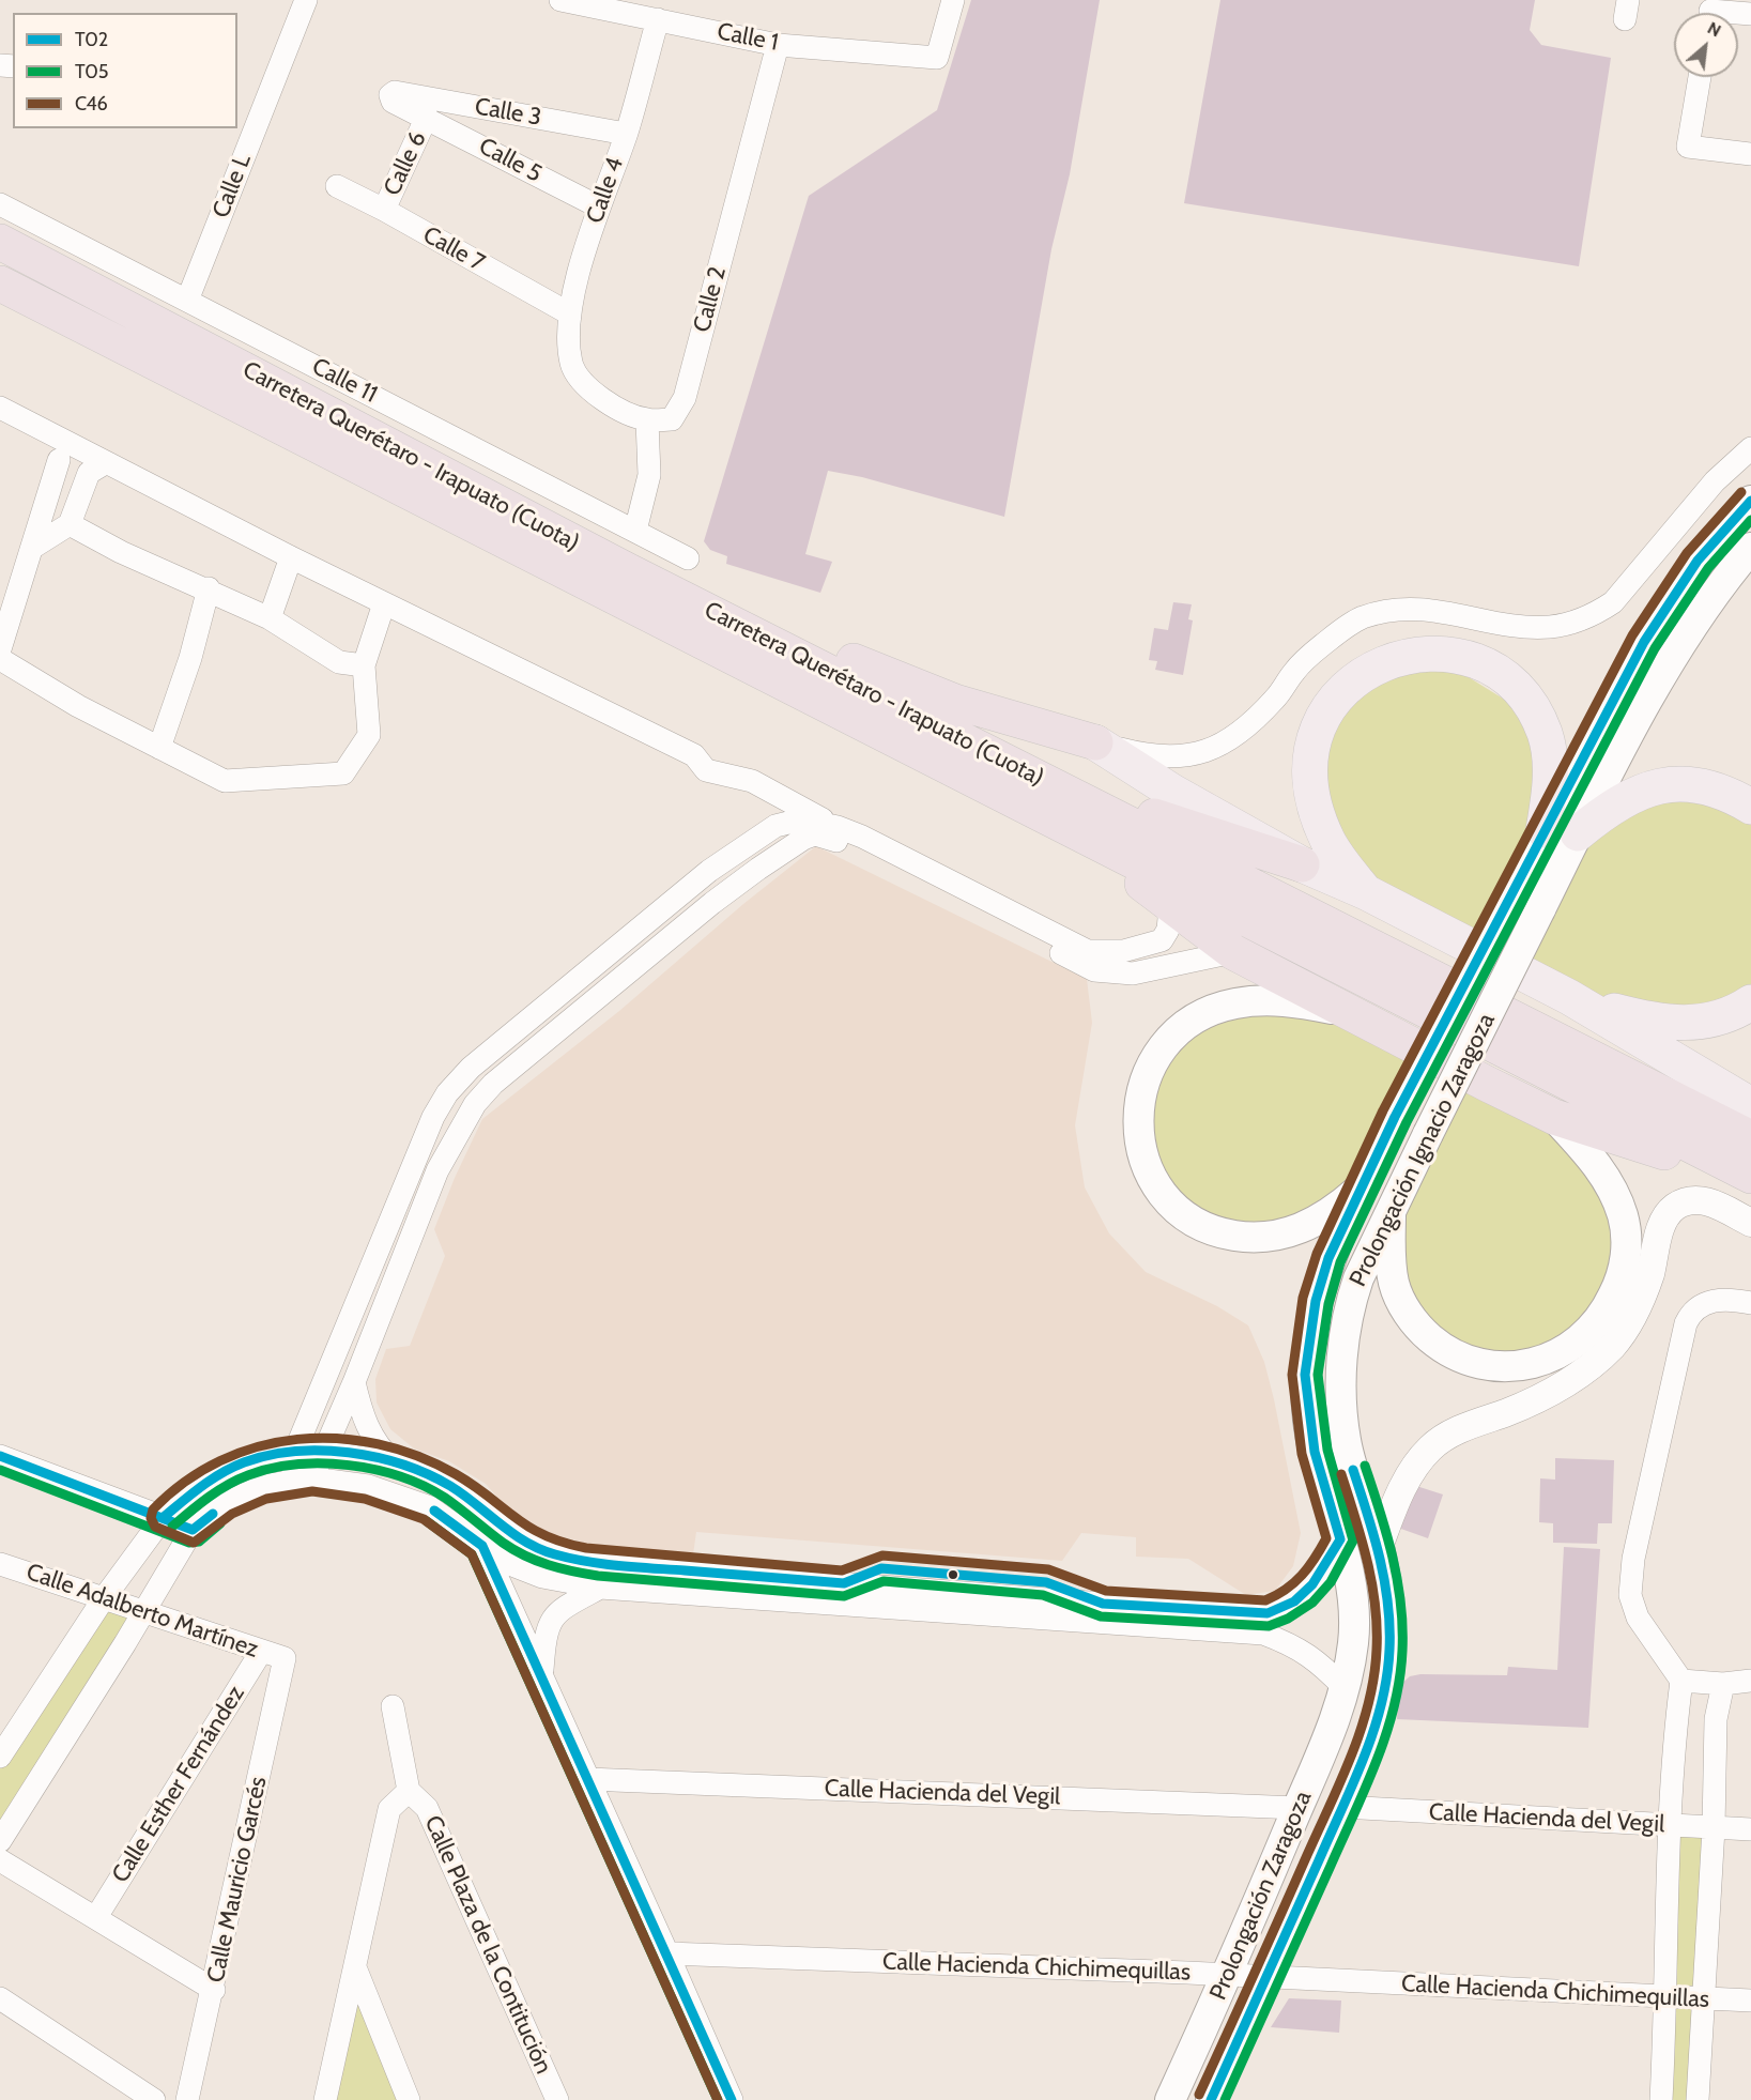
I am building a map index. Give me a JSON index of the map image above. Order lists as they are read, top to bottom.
{
  "streets": {
    "highway": ["Carretera Querétaro - Irapuato (Cuota)"],
    "main road": ["Prolongación Ignacio Zaragoza", "Prolongación Zaragoza"],
    "street": [
      "Calle 1",
      "Calle 3",
      "Calle 5",
      "Calle 6",
      "Calle L",
      "Calle 4",
      "Calle 7",
      "Calle 2",
      "Calle 11",
      "Calle Adalberto Martínez",
      "Calle Esther Fernández",
      "Calle Hacienda del Vegil",
      "Calle Mauricio Garcés",
      "Calle Plaza de la Contitución",
      "Calle Hacienda Chichimequillas"
    ]
  },
  "crossings": [
    ["Calle 1", "Calle 4"],
    ["Calle 1", "Calle 2"],
    ["Calle 3", "Calle 5"],
    ["Calle 3", "Calle 4"],
    ["Calle 5", "Calle 6"],
    ["Calle 5", "Calle 4"],
    ["Calle 6", "Calle 7"],
    ["Calle L", "Calle 11"],
    ["Calle 4", "Calle 7"],
    ["Calle 4", "Calle 2"],
    ["Prolongación Ignacio Zaragoza", "Calle Hacienda del Vegil"],
    ["Prolongación Ignacio Zaragoza", "Prolongación Zaragoza"],
    ["Calle Adalberto Martínez", "Calle Esther Fernández"],
    ["Calle Adalberto Martínez", "Calle Mauricio Garcés"],
    ["Calle Hacienda del Vegil", "Prolongación Zaragoza"],
    ["Prolongación Zaragoza", "Calle Hacienda Chichimequillas"]
  ],
  "lines": ["transit line C46", "transit line T02", "transit line T05"],
  "legend": ["T02", "T05", "C46"],
  "north": "top right"
}
